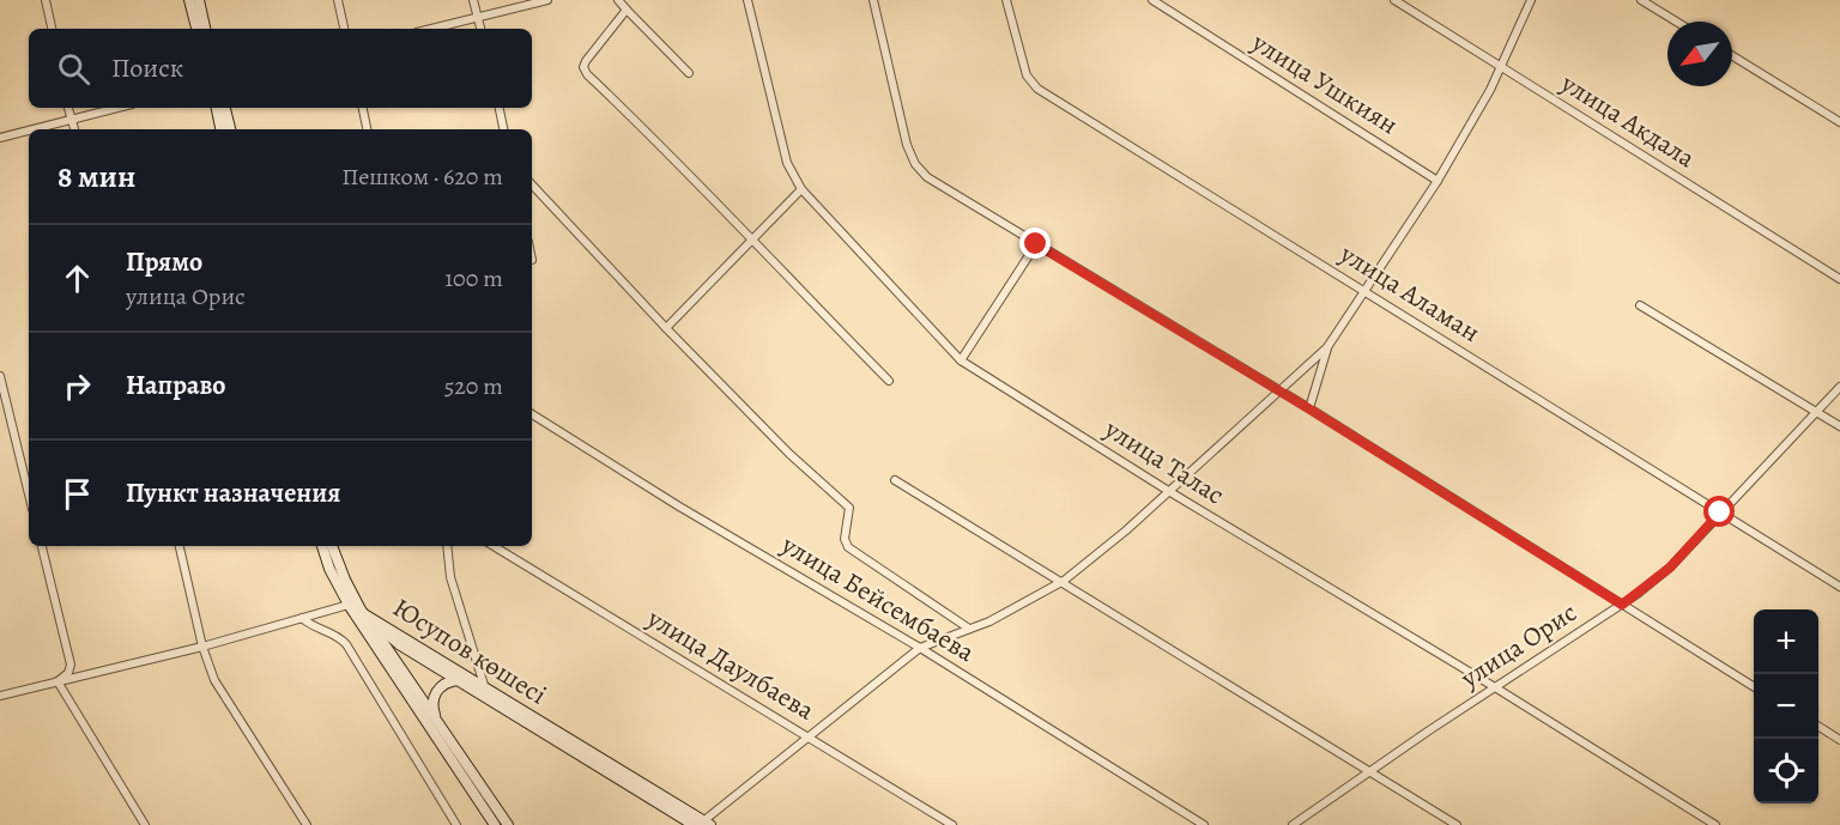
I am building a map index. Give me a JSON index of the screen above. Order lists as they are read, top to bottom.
{
  "streets": {
    "street": [
      "улица Ушкиян",
      "улица Акдала",
      "улица Аламан",
      "улица Талас",
      "улица Бейсембаева",
      "улица Орис",
      "Юсупов көшесі",
      "улица Даулбаева"
    ]
  },
  "crossings": [
    ["улица Аламан", "улица Орис"],
    ["улица Талас", "улица Орис"]
  ],
  "north": "bottom left",
  "page": {
    "search": "Поиск",
    "heading": ["8 мин", "Пешком · 620 m"],
    "list": [
      ["Прямо", "улица Орис", "100 m"],
      ["Направо", "520 m"],
      "Пункт назначения"
    ],
    "map_buttons": ["+", "−"]
  }
}
